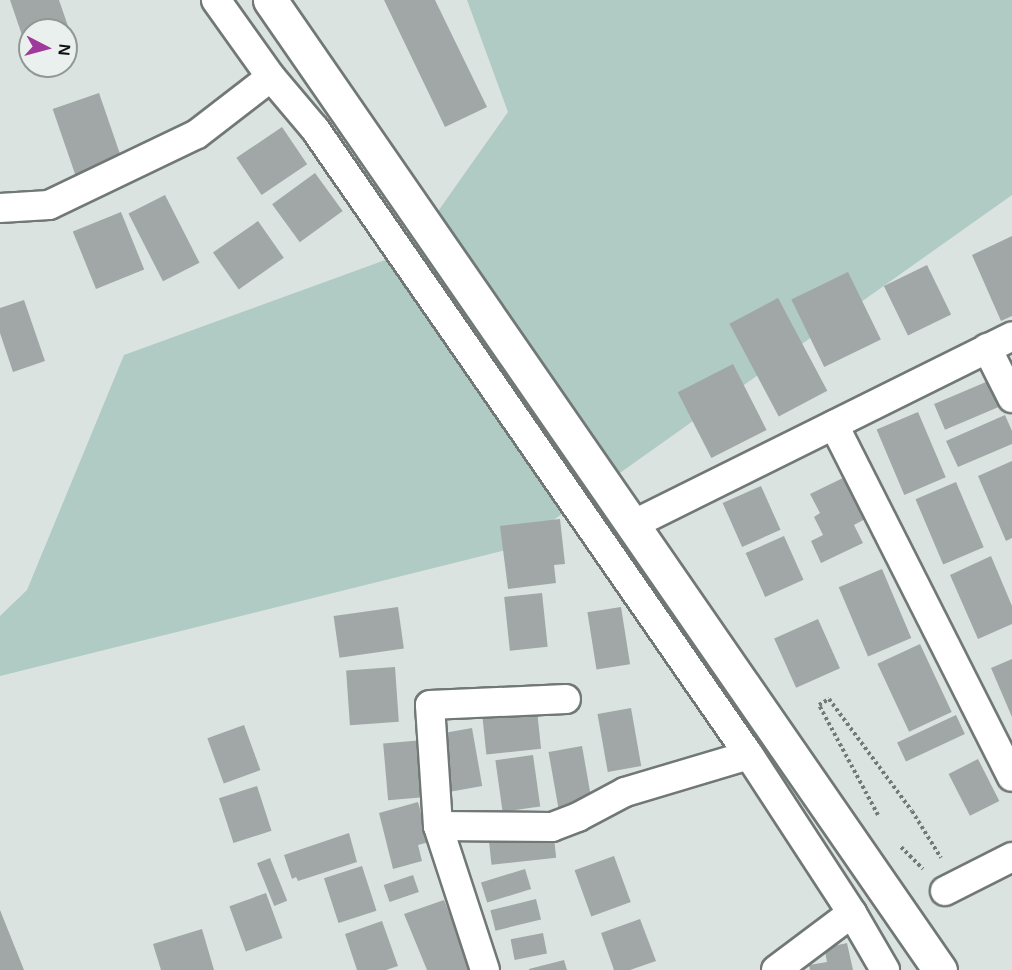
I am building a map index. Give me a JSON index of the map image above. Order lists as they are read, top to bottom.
{
  "north": "right"
}
